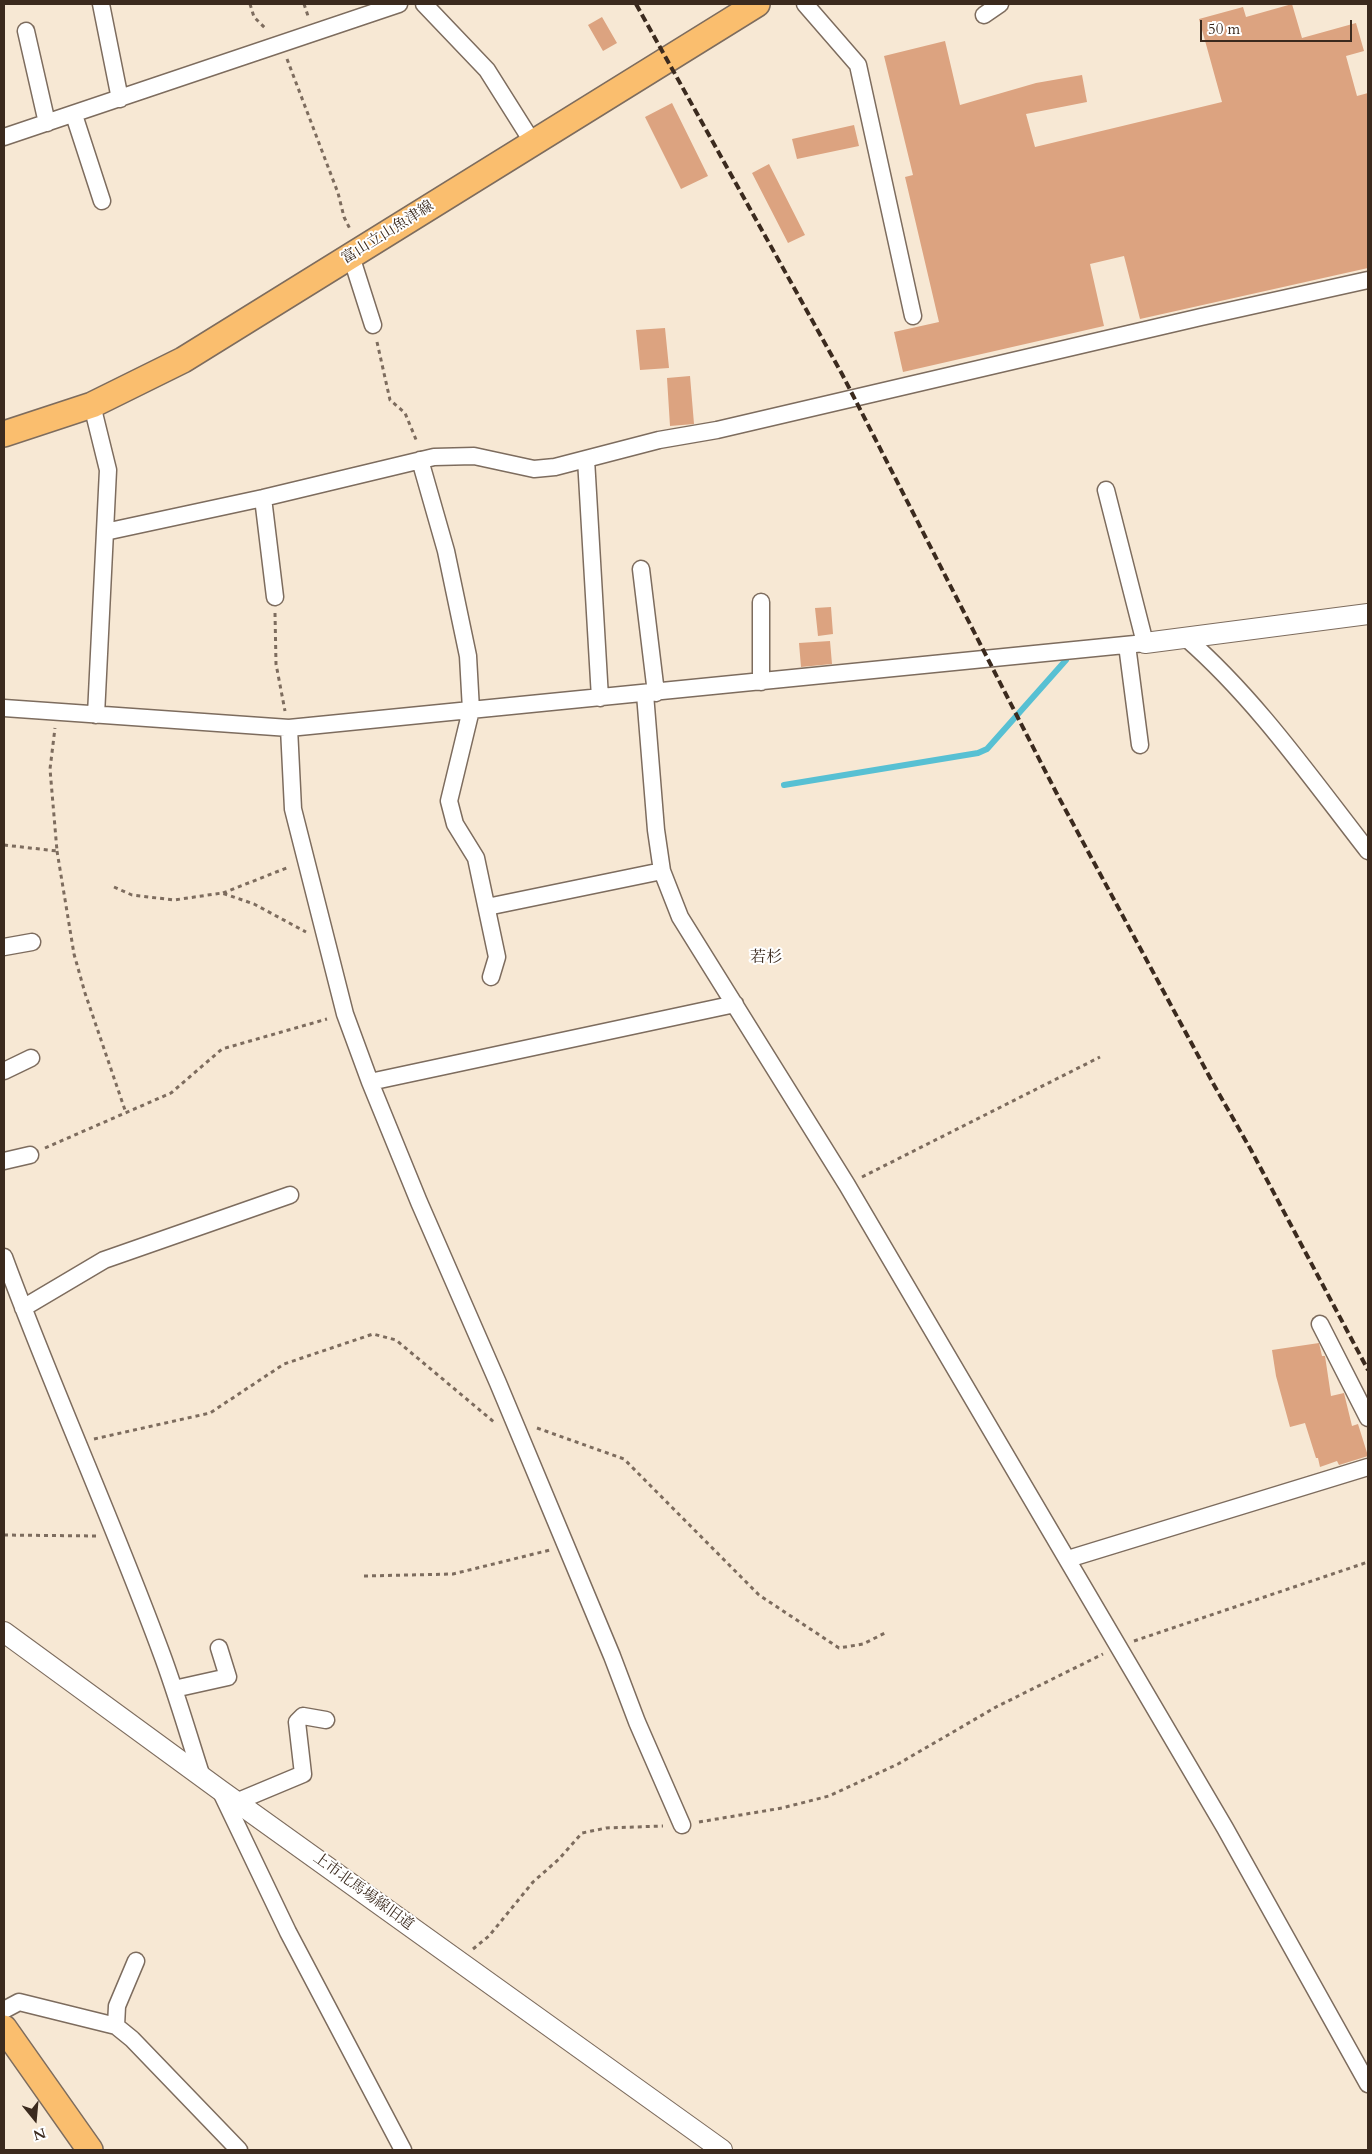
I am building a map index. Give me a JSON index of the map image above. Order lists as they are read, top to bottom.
{
  "streets": {
    "main road": ["富山立山魚津線"],
    "street": ["上市北馬場線旧道"]
  },
  "districts": ["若杉"],
  "scale_bar": "50 m",
  "north": "bottom"
}
